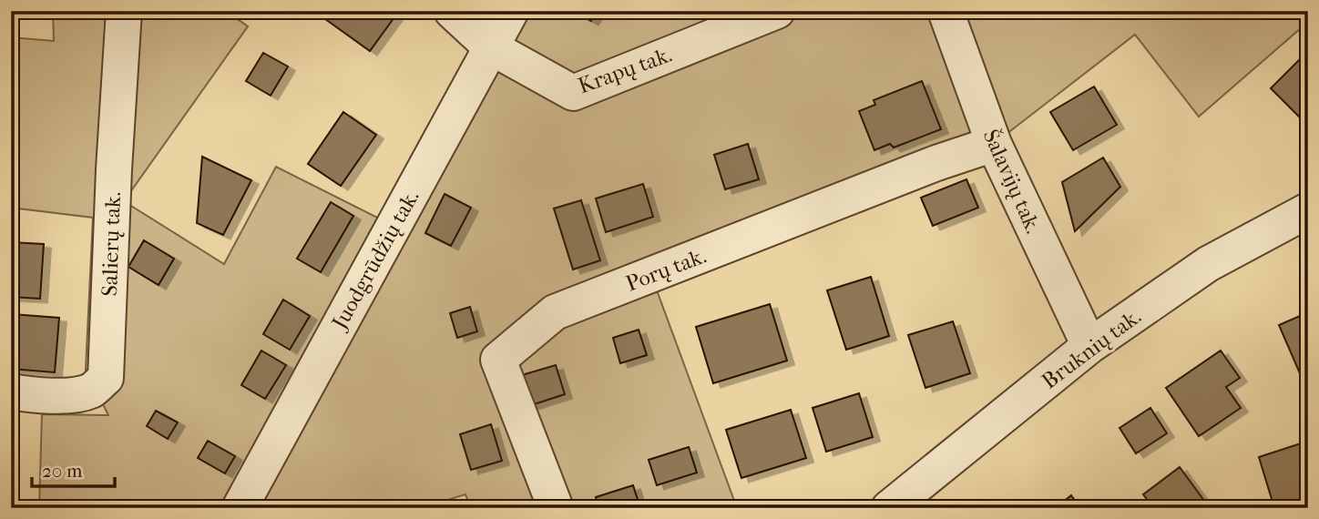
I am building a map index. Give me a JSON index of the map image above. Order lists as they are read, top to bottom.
{
  "streets": {
    "street": [
      "Krapų tak.",
      "Šalavijų tak.",
      "Salierų tak.",
      "Juodgrūdžių tak.",
      "Porų tak.",
      "Bruknių tak."
    ]
  },
  "crossings": [
    ["Krapų tak.", "Juodgrūdžių tak."],
    ["Šalavijų tak.", "Porų tak."],
    ["Šalavijų tak.", "Bruknių tak."]
  ],
  "scale_bar": "20 m"
}
